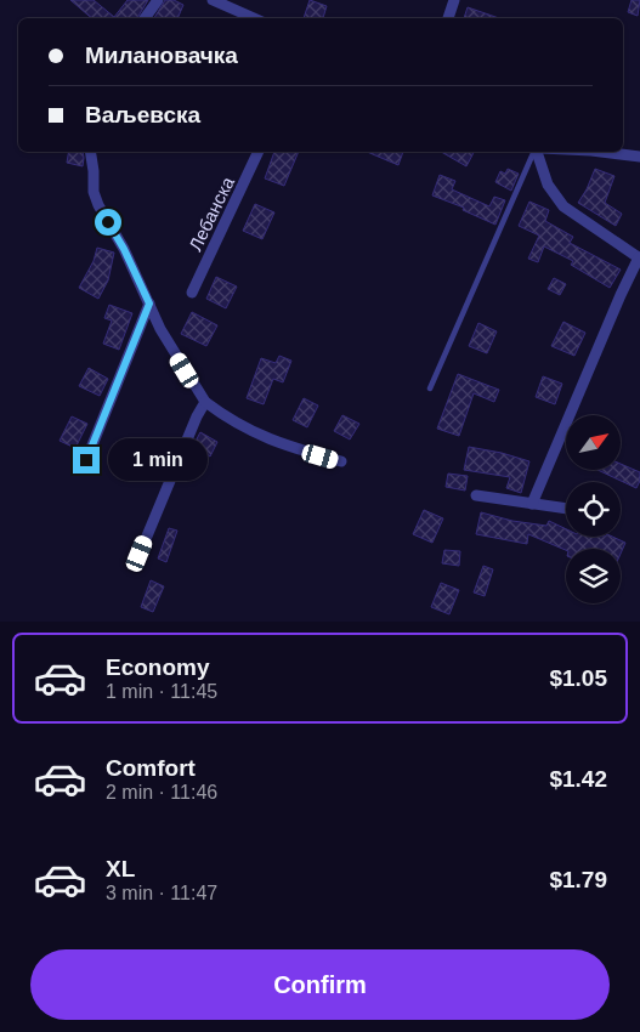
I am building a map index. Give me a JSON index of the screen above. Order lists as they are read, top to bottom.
{
  "streets": {
    "street": ["Лебанска"]
  },
  "north": "top right",
  "page": {
    "banner": ["Милановачка", "Ваљевска"],
    "bubble": "1 min",
    "list": [
      {
        "name": "Economy",
        "note": "1 min · 11:45",
        "value": "$1.05"
      },
      {
        "name": "Comfort",
        "note": "2 min · 11:46",
        "value": "$1.42"
      },
      {
        "name": "XL",
        "note": "3 min · 11:47",
        "value": "$1.79"
      }
    ],
    "buttons": "Confirm"
  }
}
